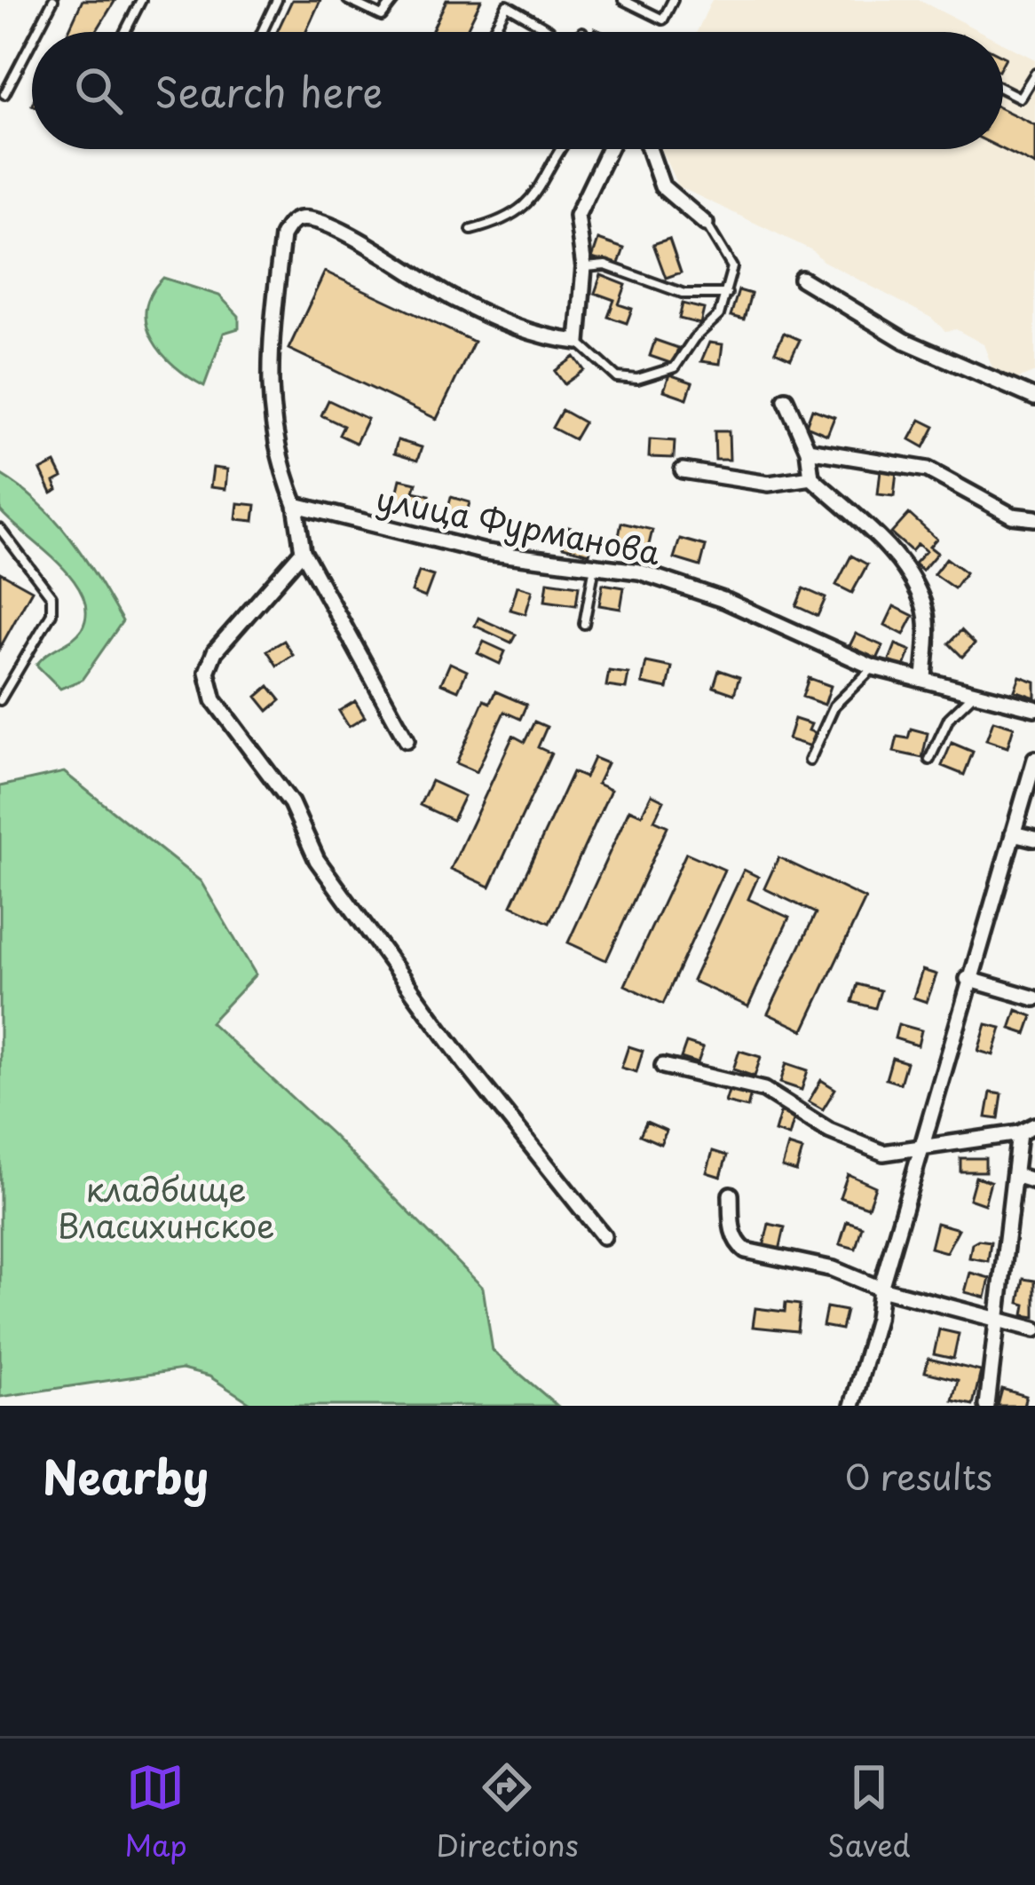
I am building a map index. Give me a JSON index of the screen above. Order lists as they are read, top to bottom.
{
  "streets": {
    "street": ["улица Фурманова"]
  },
  "parks": ["кладбище Власихинское"],
  "page": {
    "search": "Search here",
    "heading": ["Nearby", "0 results"],
    "nav": ["Map", "Directions", "Saved"]
  }
}
